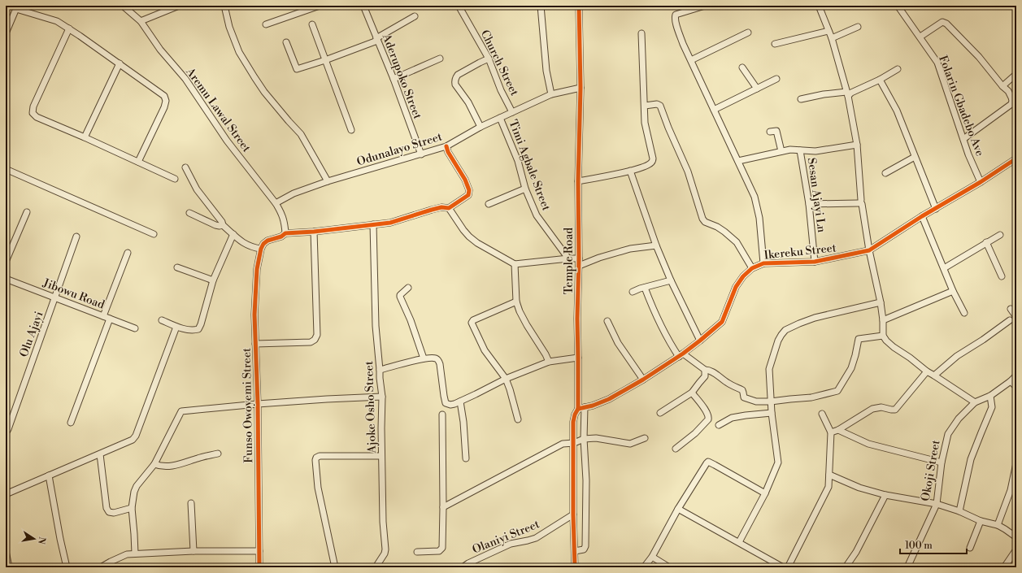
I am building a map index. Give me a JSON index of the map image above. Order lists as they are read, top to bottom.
{
  "streets": {
    "street": [
      "Church Street",
      "Aderupoko Street",
      "Folarin Gbadebo Ave",
      "Aremu Lawal Street",
      "Odunalayo Street",
      "Timi Agbale Street",
      "Sesan Ajayi Ln",
      "Ikereku Street",
      "Temple Road",
      "Jibowu Road",
      "Olu Ajayi",
      "Funso Owoyemi Street",
      "Ajoke Osho Street",
      "Okoji Street",
      "Olaniyi Street"
    ]
  },
  "crossings": [
    ["Church Street", "Odunalayo Street"],
    ["Aderupoko Street", "Odunalayo Street"],
    ["Folarin Gbadebo Ave", "Ikereku Street"],
    ["Aremu Lawal Street", "Odunalayo Street"],
    ["Odunalayo Street", "Timi Agbale Street"],
    ["Odunalayo Street", "Temple Road"],
    ["Sesan Ajayi Ln", "Ikereku Street"],
    ["Ikereku Street", "Temple Road"],
    ["Temple Road", "Olaniyi Street"],
    ["Jibowu Road", "Olu Ajayi"]
  ],
  "scale_bar": "100 m",
  "north": "right"
}
